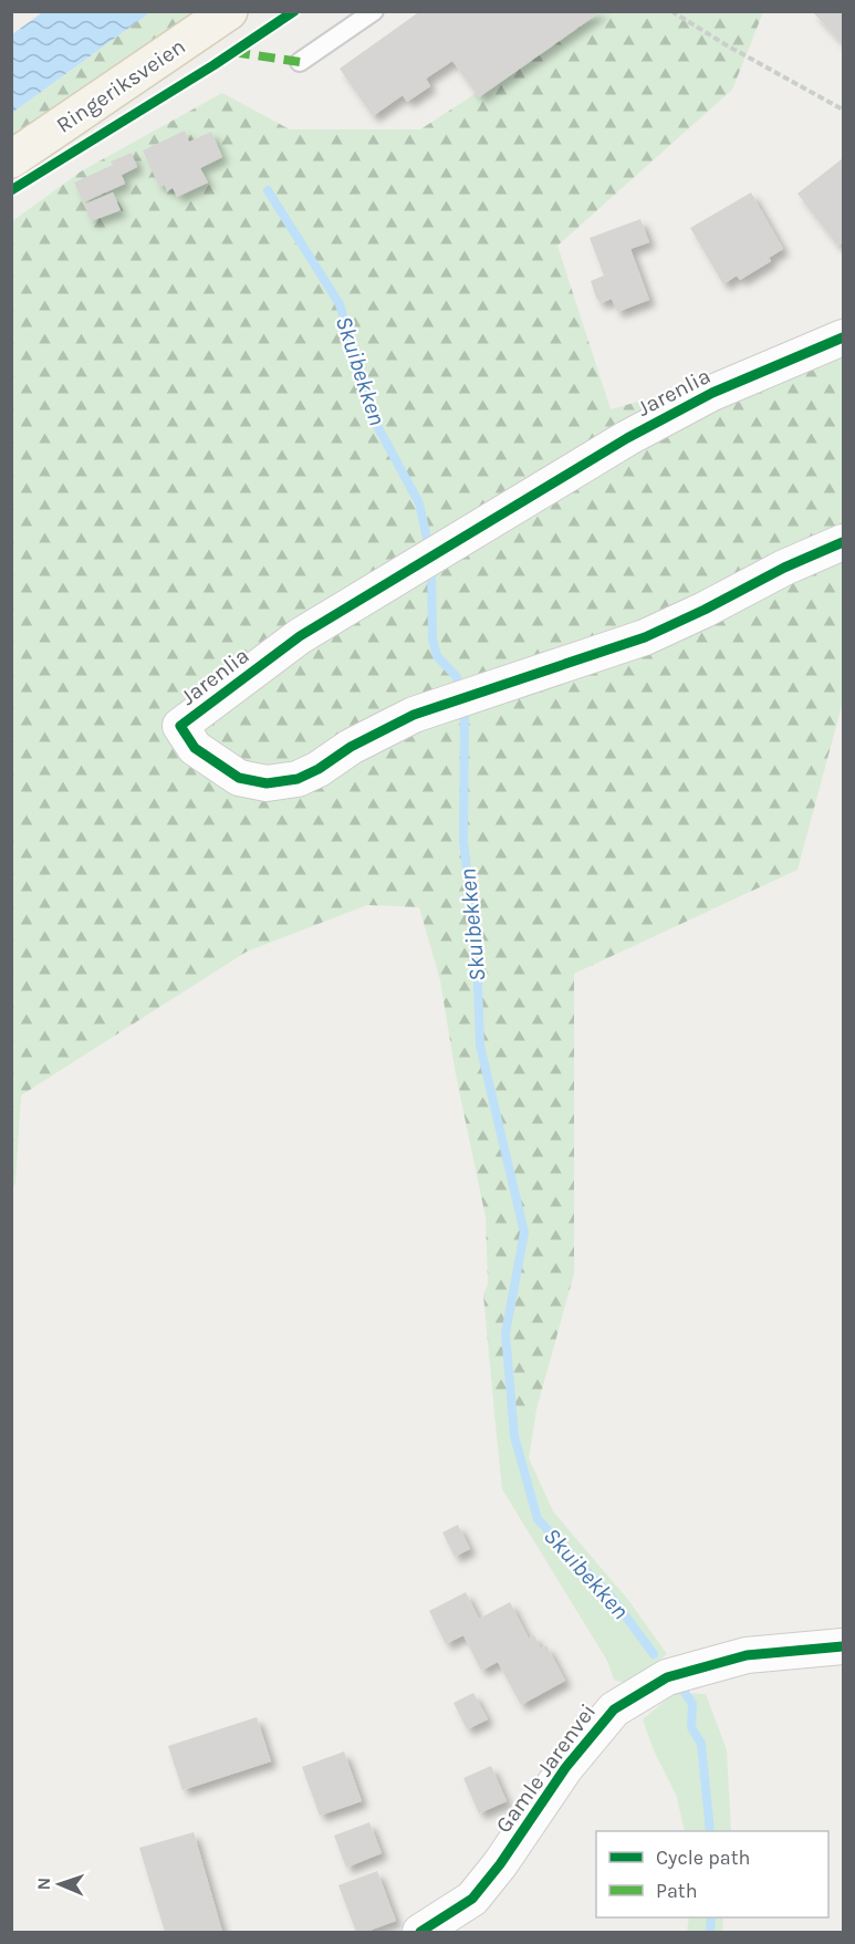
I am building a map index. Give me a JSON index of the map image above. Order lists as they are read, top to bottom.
{
  "streets": {
    "main road": ["Ringeriksveien"],
    "street": ["Jarenlia", "Gamle Jarenvei"]
  },
  "water": ["Skuibekken"],
  "legend": ["Cycle path", "Path"],
  "north": "left"
}
